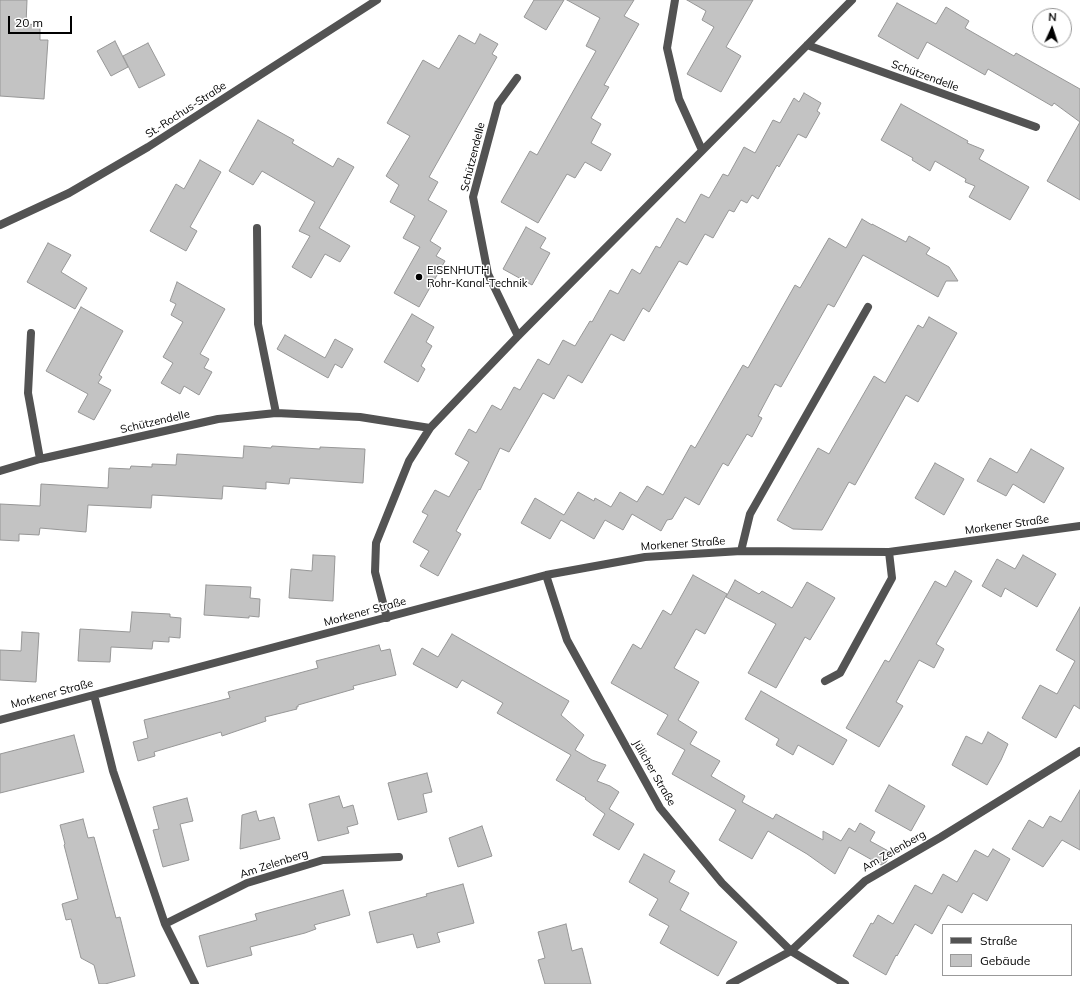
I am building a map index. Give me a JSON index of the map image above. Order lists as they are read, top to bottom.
{
  "streets": {
    "street": [
      "Schützendelle",
      "St.-Rochus-Straße",
      "Morkener Straße",
      "Jülicher Straße",
      "Am Zelenberg"
    ]
  },
  "crossings": [
    ["Morkener Straße", "Jülicher Straße"],
    ["Jülicher Straße", "Am Zelenberg"]
  ],
  "places": ["EISENHUTH Rohr-Kanal-Technik"],
  "legend": ["Straße", "Gebäude"],
  "scale_bar": "20 m",
  "north": "top"
}
